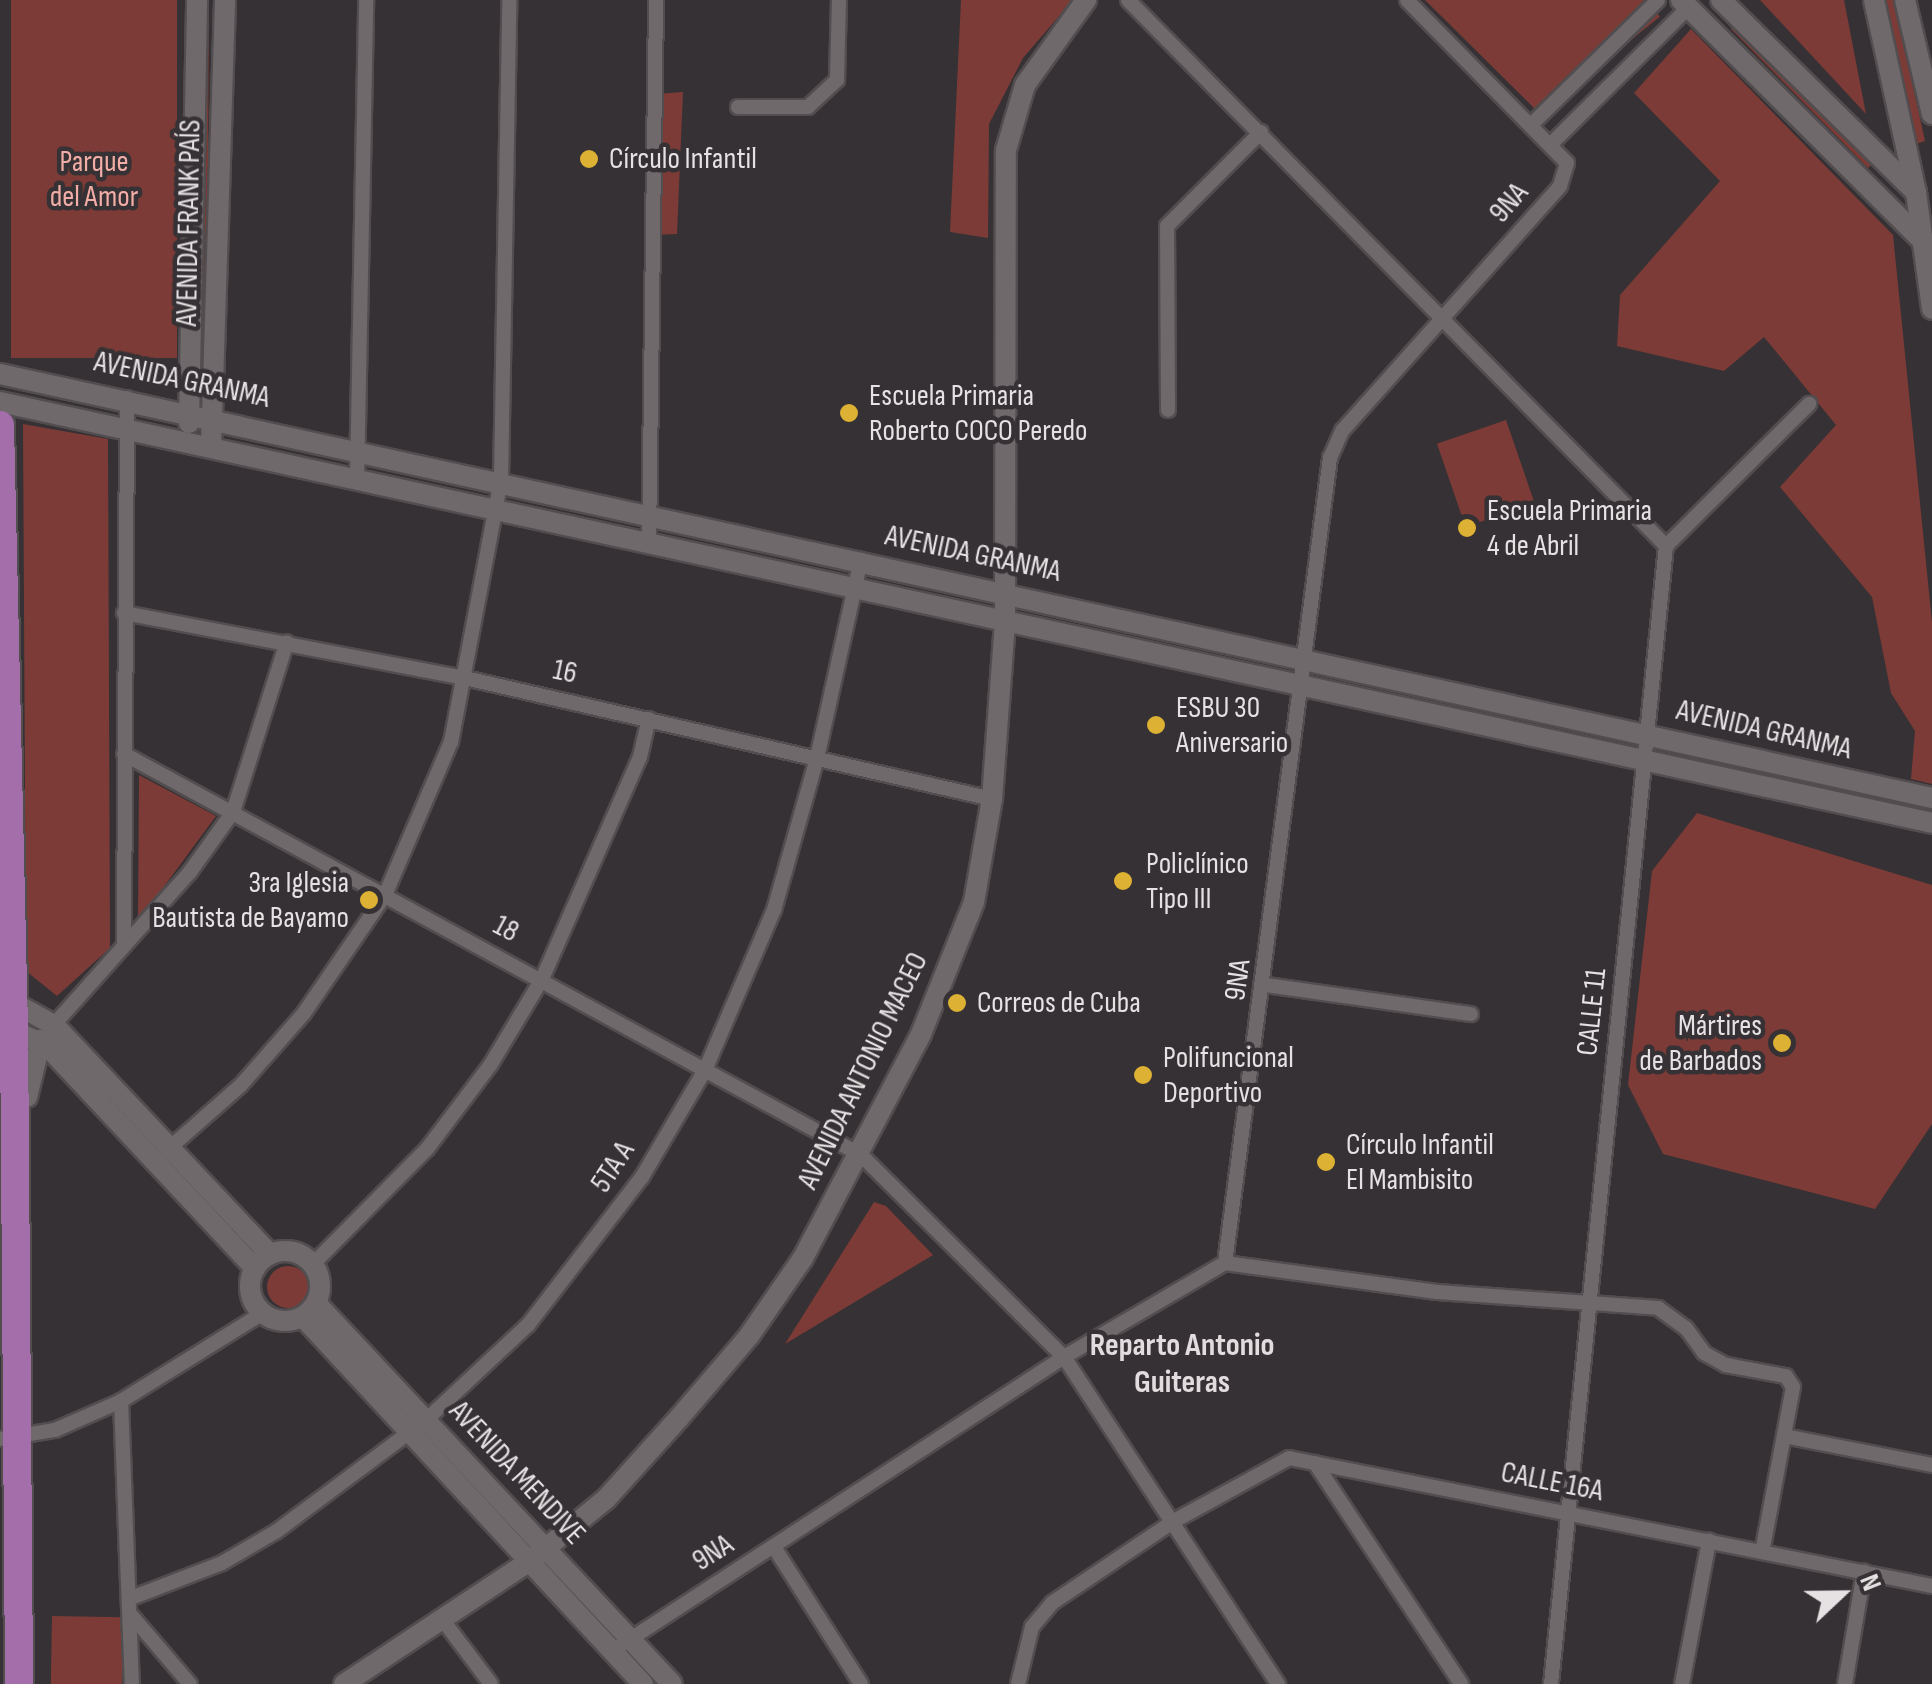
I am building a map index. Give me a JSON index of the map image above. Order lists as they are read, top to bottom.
{
  "streets": {
    "main road": [
      "AVENIDA FRANK PAÍS",
      "AVENIDA GRANMA",
      "AVENIDA ANTONIO MACEO",
      "AVENIDA MENDIVE"
    ],
    "street": [
      "9NA",
      "16",
      "18",
      "CALLE 11",
      "5TA A",
      "CALLE 16A"
    ]
  },
  "crossings": [
    ["9NA", "AVENIDA GRANMA"],
    ["9NA", "18"],
    ["9NA", "AVENIDA MENDIVE"],
    ["AVENIDA FRANK PAÍS", "AVENIDA GRANMA"],
    ["AVENIDA GRANMA", "CALLE 11"],
    ["AVENIDA GRANMA", "AVENIDA ANTONIO MACEO"],
    ["AVENIDA GRANMA", "5TA A"],
    ["16", "AVENIDA ANTONIO MACEO"],
    ["16", "5TA A"],
    ["18", "AVENIDA ANTONIO MACEO"],
    ["18", "5TA A"],
    ["18", "CALLE 16A"],
    ["CALLE 11", "CALLE 16A"],
    ["AVENIDA ANTONIO MACEO", "AVENIDA MENDIVE"],
    ["5TA A", "AVENIDA MENDIVE"]
  ],
  "districts": ["Reparto Antonio Guiteras"],
  "parks": ["Parque del Amor"],
  "places": [
    "Círculo Infantil",
    "Escuela Primaria Roberto COCO Peredo",
    "Escuela Primaria 4 de Abril",
    "ESBU 30 Aniversario",
    "Policlínico Tipo III",
    "3ra Iglesia Bautista de Bayamo",
    "Correos de Cuba",
    "Mártires de Barbados",
    "Polifuncional Deportivo",
    "Círculo Infantil El Mambisito"
  ],
  "north": "right"
}
